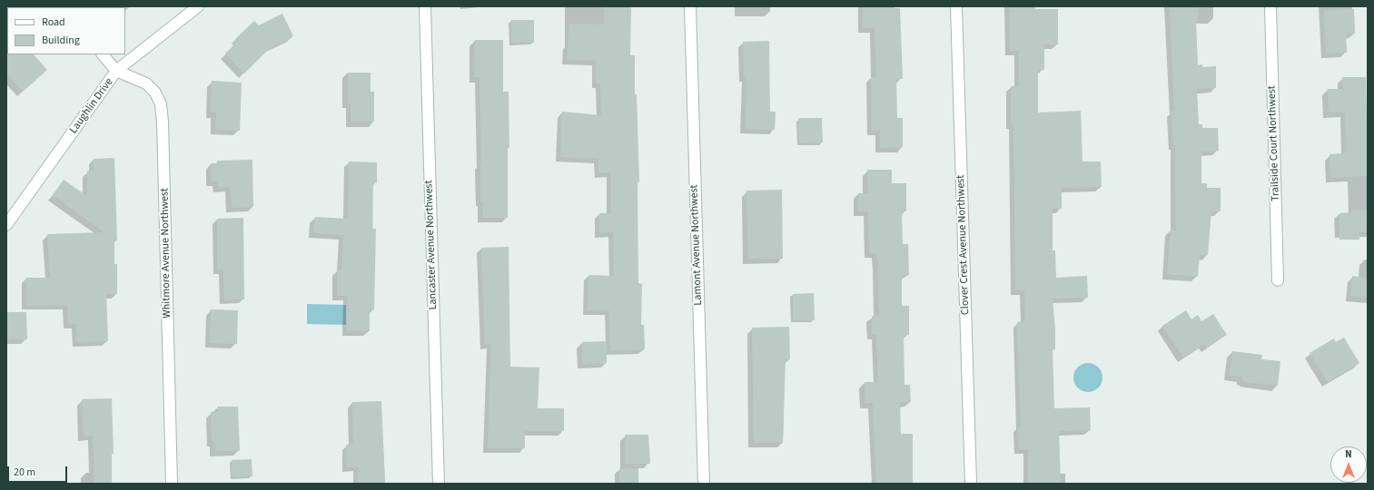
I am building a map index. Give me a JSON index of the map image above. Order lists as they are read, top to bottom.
{
  "streets": {
    "street": [
      "Laughlin Drive",
      "Trailside Court Northwest",
      "Lancaster Avenue Northwest",
      "Lamont Avenue Northwest",
      "Clover Crest Avenue Northwest",
      "Whitmore Avenue Northwest"
    ]
  },
  "crossings": [
    ["Laughlin Drive", "Whitmore Avenue Northwest"]
  ],
  "legend": ["Road", "Building"],
  "scale_bar": "20 m",
  "north": "top"
}
